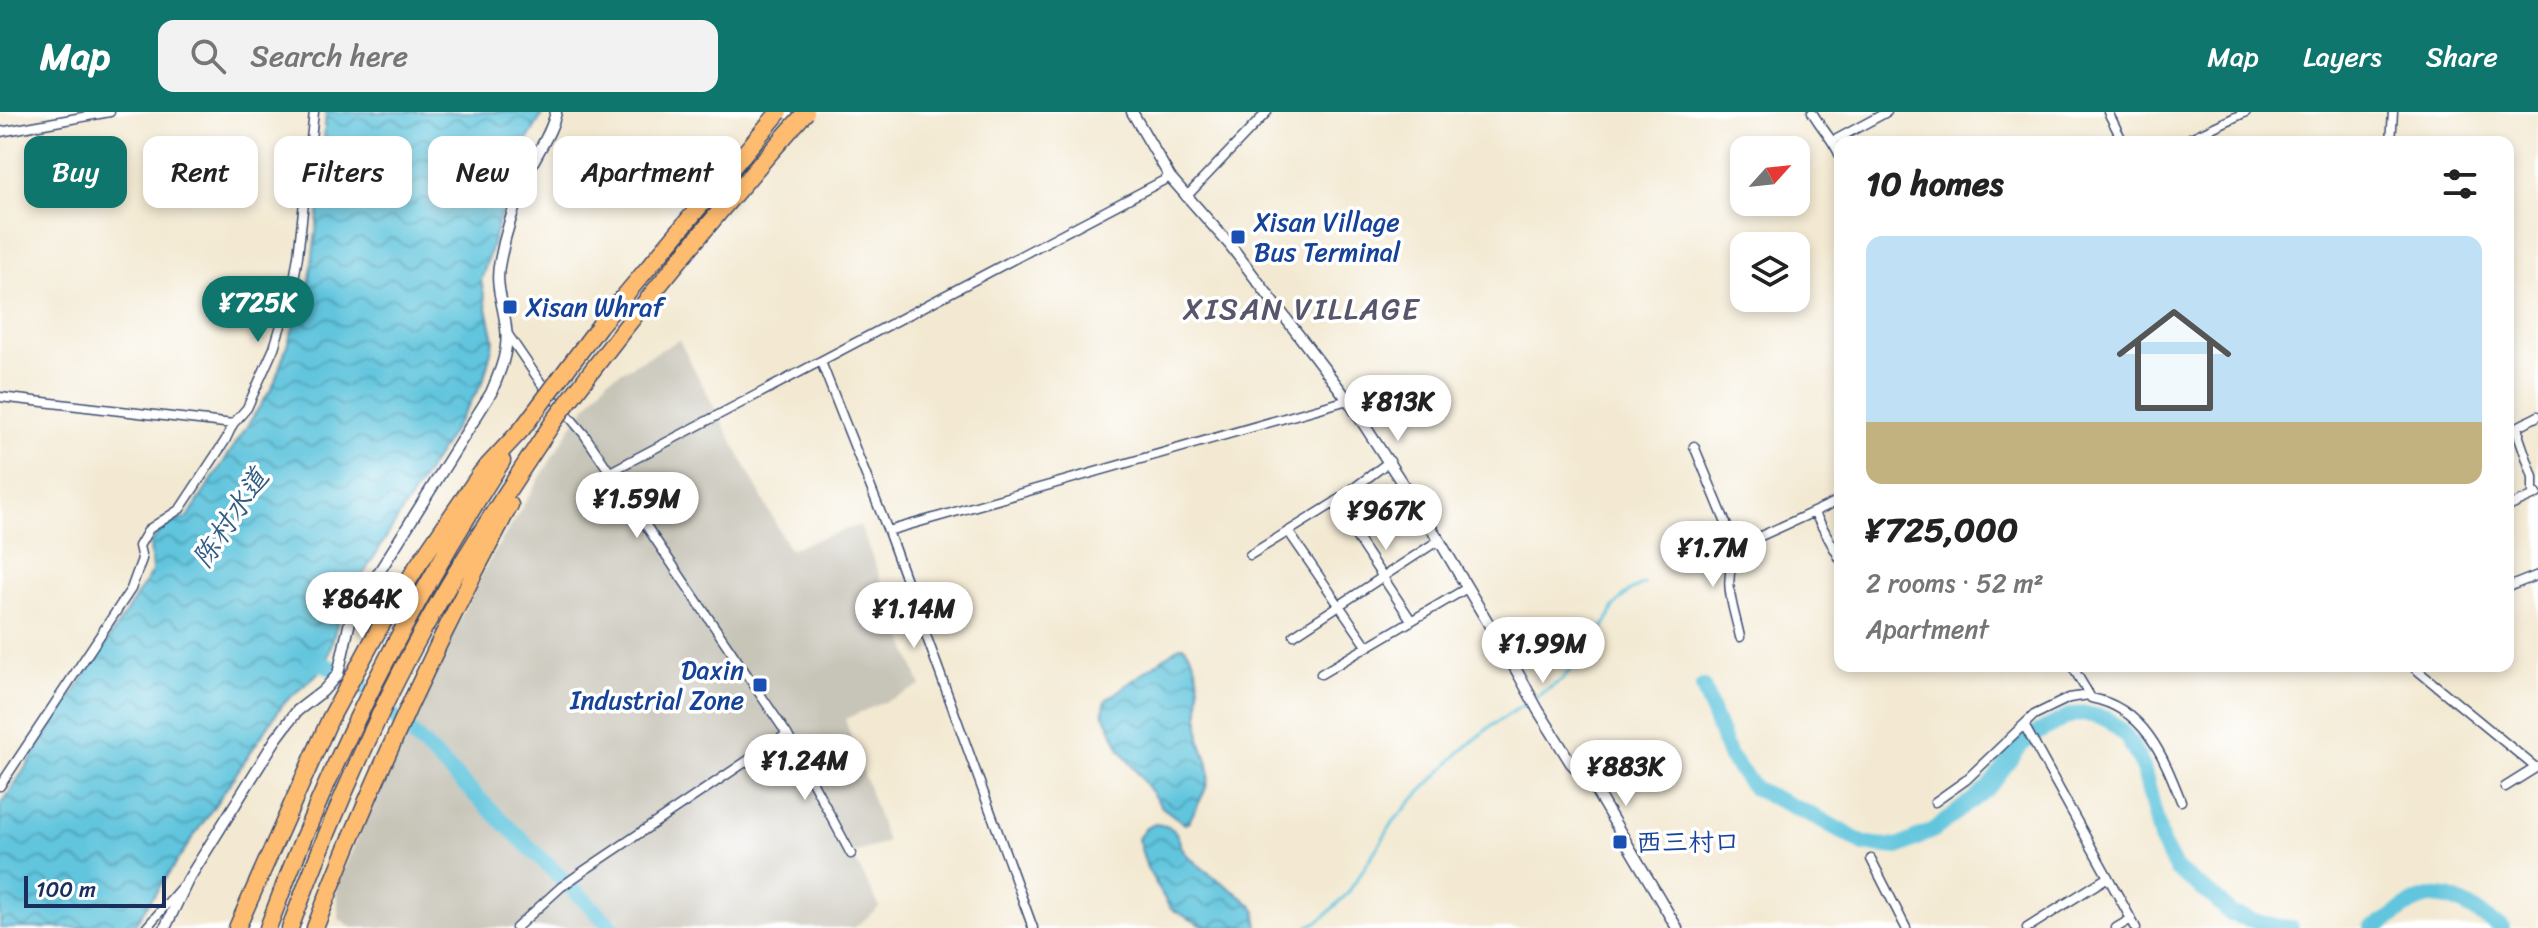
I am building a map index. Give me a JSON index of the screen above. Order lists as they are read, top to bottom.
{
  "districts": ["XISAN VILLAGE"],
  "water": ["陈村水道"],
  "places": {
    "transit": [
      "Xisan Village Bus Terminal",
      "Xisan Whraf",
      "Daxin Industrial Zone",
      "西三村口"
    ]
  },
  "scale_bar": "100 m",
  "north": "top right",
  "page": {
    "header": "Map",
    "search": "Search here",
    "nav": ["Map", "Layers", "Share"],
    "chip": [
      "Buy",
      "Rent",
      "Filters",
      "New",
      "Apartment"
    ],
    "heading": "10 homes",
    "list": [
      {
        "name": "¥725,000",
        "note": "2 rooms · 52 m² · Apartment"
      }
    ],
    "price": [
      "¥725K",
      "¥813K",
      "¥1.59M",
      "¥967K",
      "¥1.7M",
      "¥864K",
      "¥1.14M",
      "¥1.99M",
      "¥1.24M",
      "¥883K"
    ],
    "scale": "100 m"
  }
}
